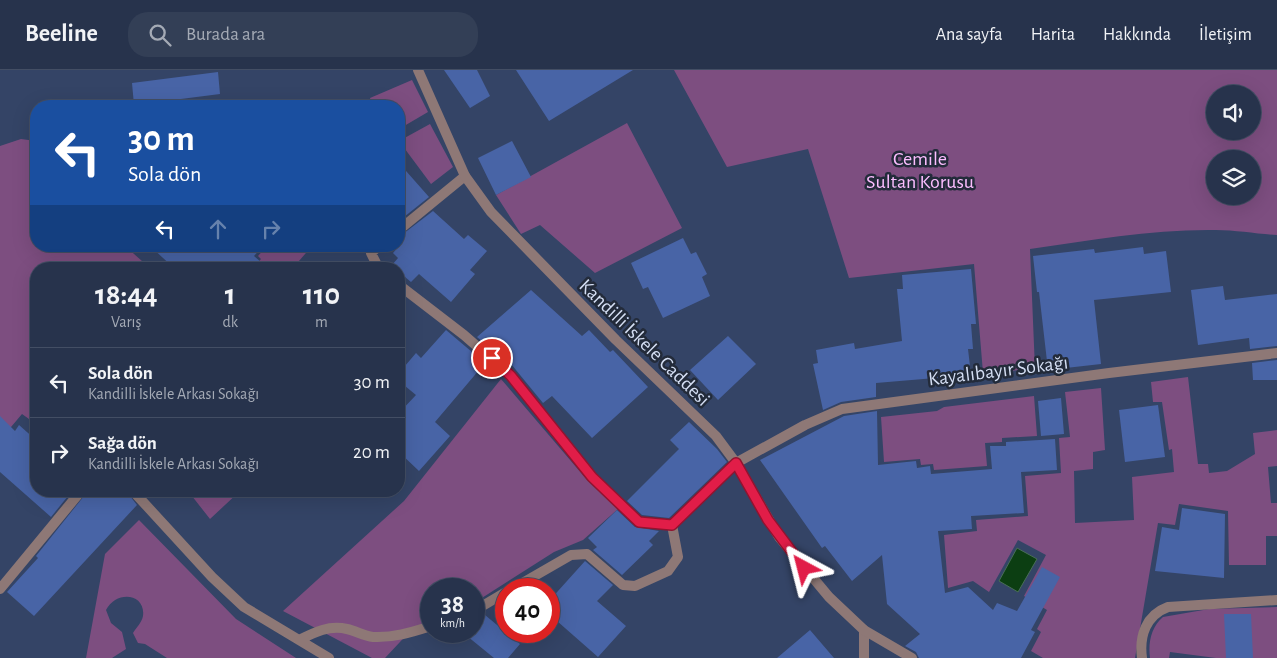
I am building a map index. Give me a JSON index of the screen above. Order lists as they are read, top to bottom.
{
  "streets": {
    "street": ["Kandilli İskele Caddesi", "Kayalıbayır Sokağı"]
  },
  "crossings": [
    ["Kandilli İskele Caddesi", "Kayalıbayır Sokağı"]
  ],
  "parks": ["Cemile Sultan Korusu"],
  "page": {
    "header": "Beeline",
    "search": "Burada ara",
    "nav": [
      "Ana sayfa",
      "Harita",
      "Hakkında",
      "İletişim"
    ],
    "turn": ["30 m", "Sola dön"],
    "eta": [
      "18:44",
      "Varış",
      "1",
      "dk",
      "110",
      "m"
    ],
    "list": [
      {
        "name": "Sola dön",
        "note": "Kandilli İskele Arkası Sokağı",
        "value": "30 m"
      },
      {
        "name": "Sağa dön",
        "note": "Kandilli İskele Arkası Sokağı",
        "value": "20 m"
      }
    ],
    "speed": "38 km/h",
    "limit": "40"
  }
}
